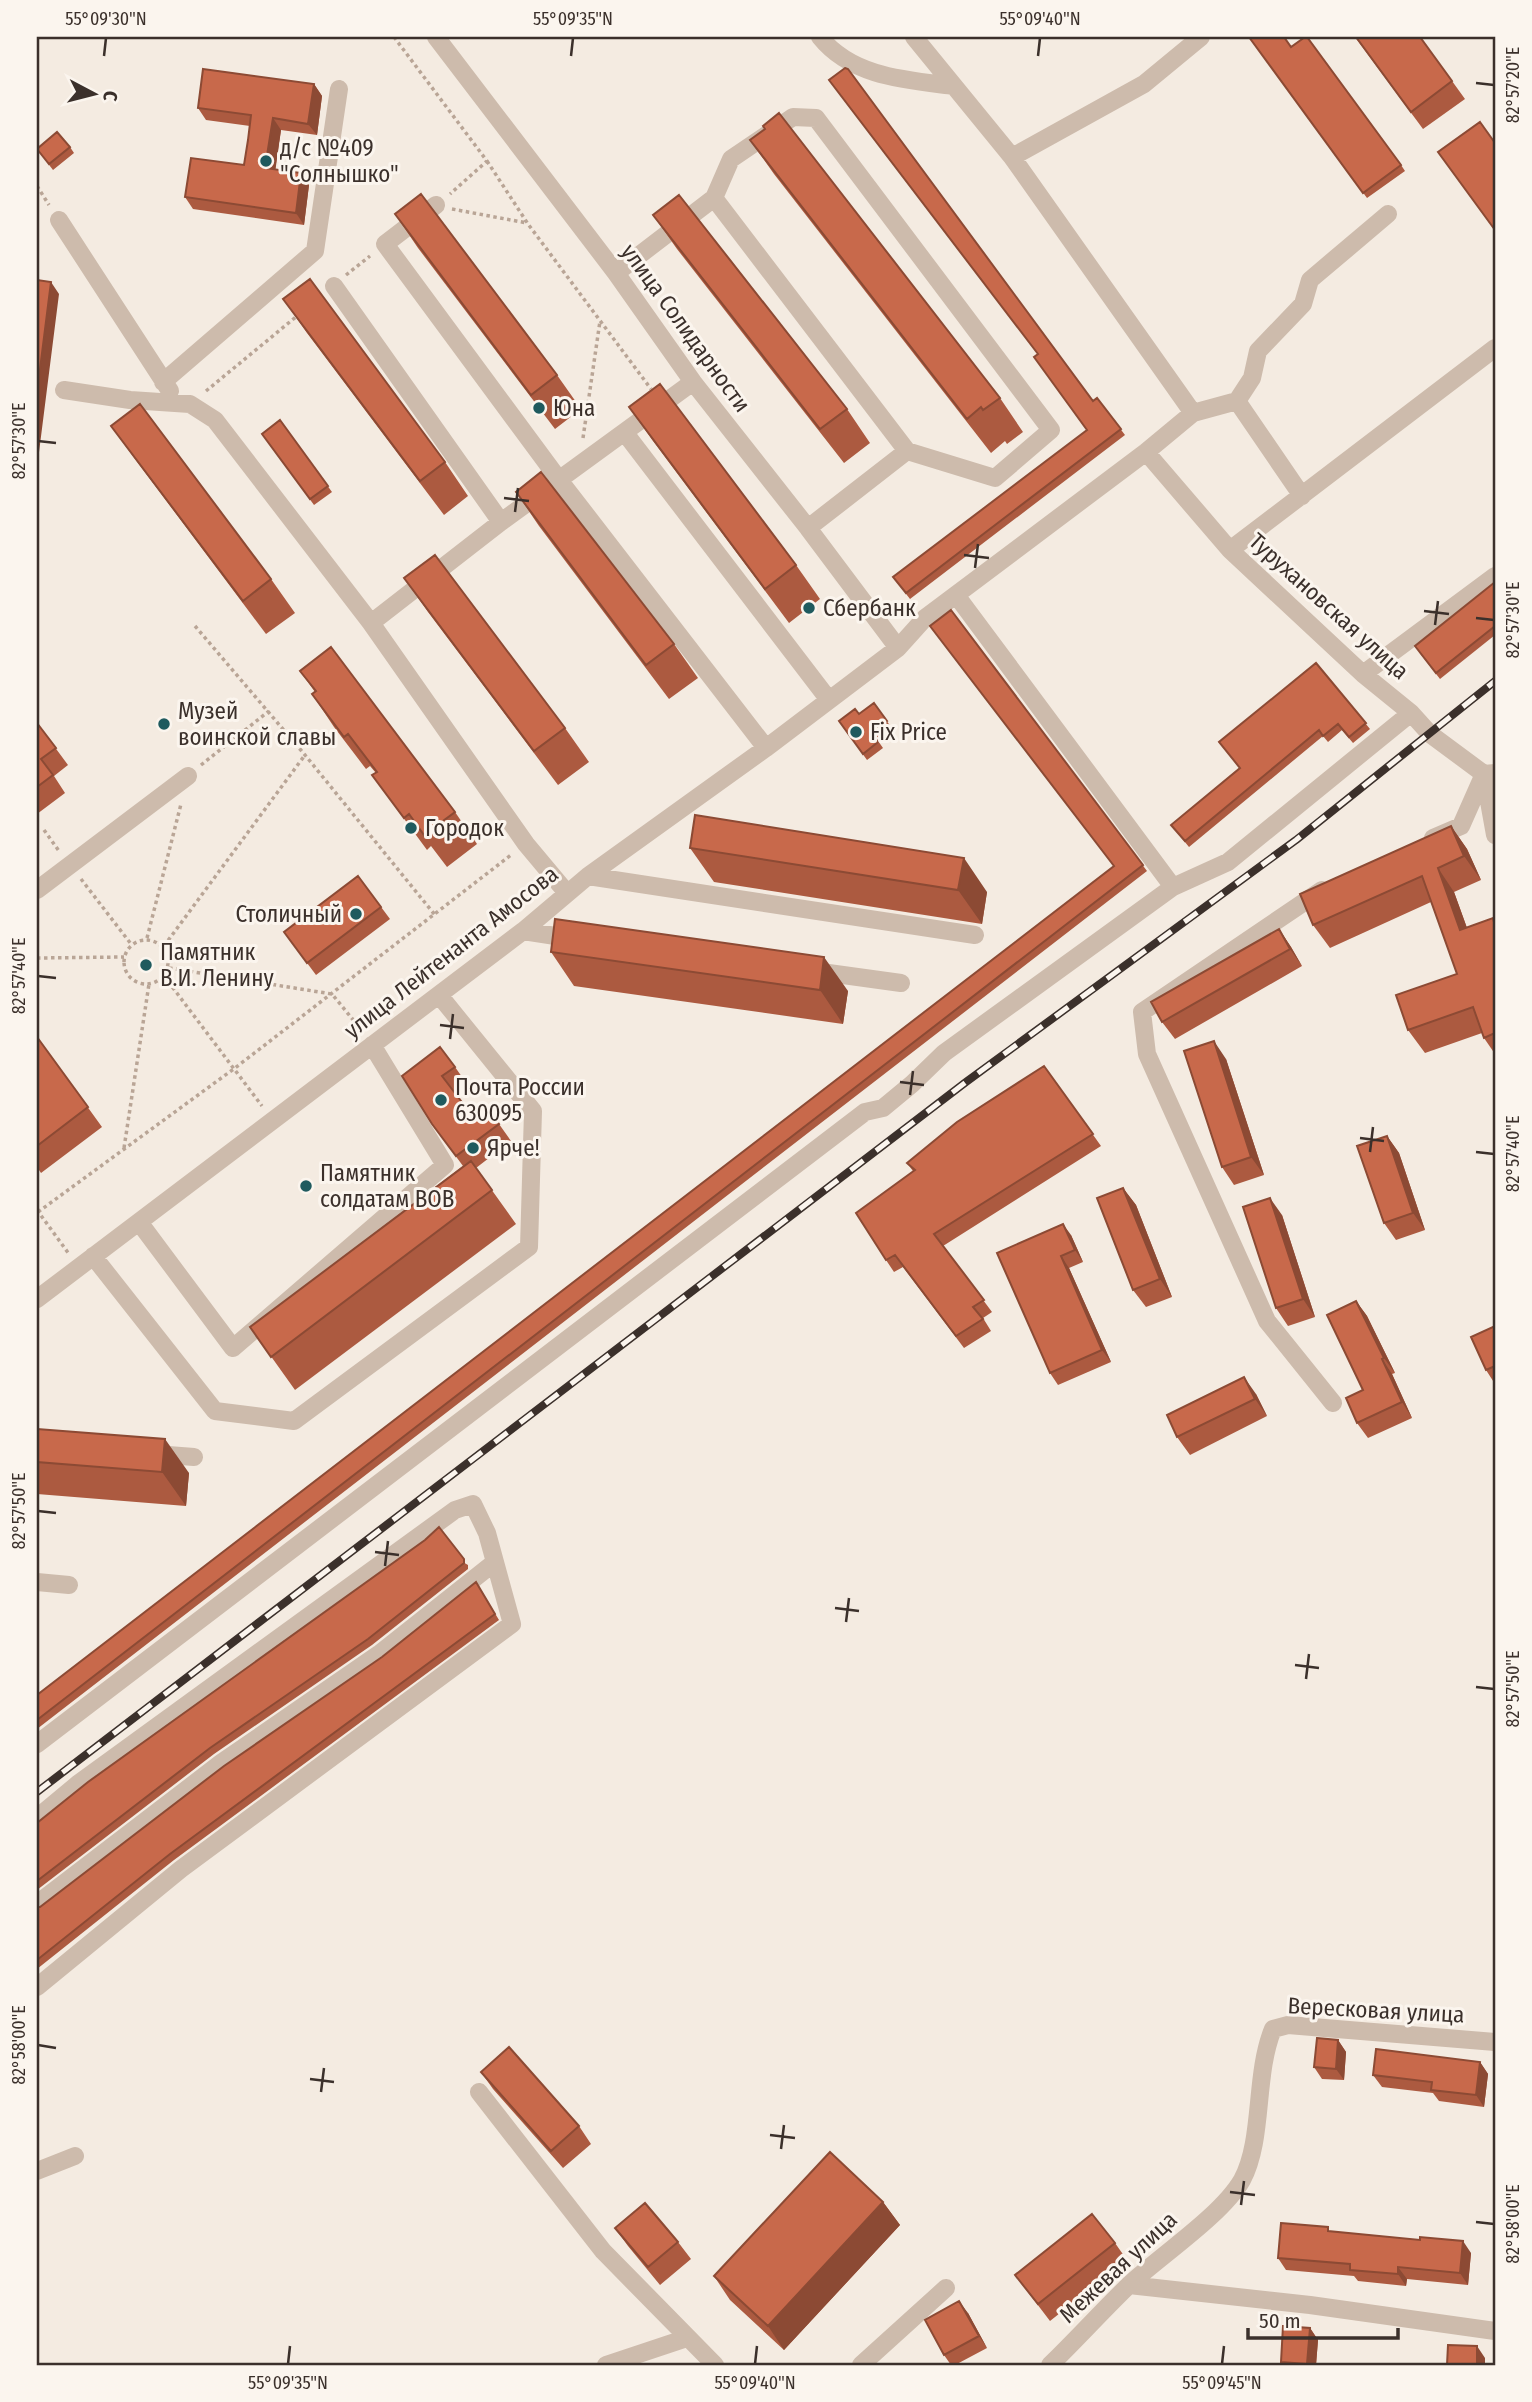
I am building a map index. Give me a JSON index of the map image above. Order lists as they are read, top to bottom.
{
  "streets": {
    "street": [
      "улица Солидарности",
      "Турухановская улица",
      "улица Лейтенанта Амосова",
      "Вересковая улица",
      "Межевая улица"
    ]
  },
  "crossings": [
    ["улица Солидарности", "улица Лейтенанта Амосова"],
    ["Турухановская улица", "улица Лейтенанта Амосова"],
    ["Вересковая улица", "Межевая улица"]
  ],
  "places": [
    "д/с №409 \"Солнышко\"",
    "Юна",
    "Сбербанк",
    "Музей воинской славы",
    "Fix Price",
    "Городок",
    "Столичный",
    "Памятник В.И. Ленину",
    "Почта России 630095",
    "Ярче!",
    "Памятник солдатам ВОВ"
  ],
  "scale_bar": "50 m",
  "north": "right",
  "coordinates": [
    "55°09'30\"N",
    "55°09'35\"N",
    "55°09'40\"N",
    "82°57'20\"E",
    "82°57'30\"E",
    "82°57'40\"E",
    "82°57'50\"E",
    "82°58'00\"E",
    "55°09'45\"N"
  ]
}
